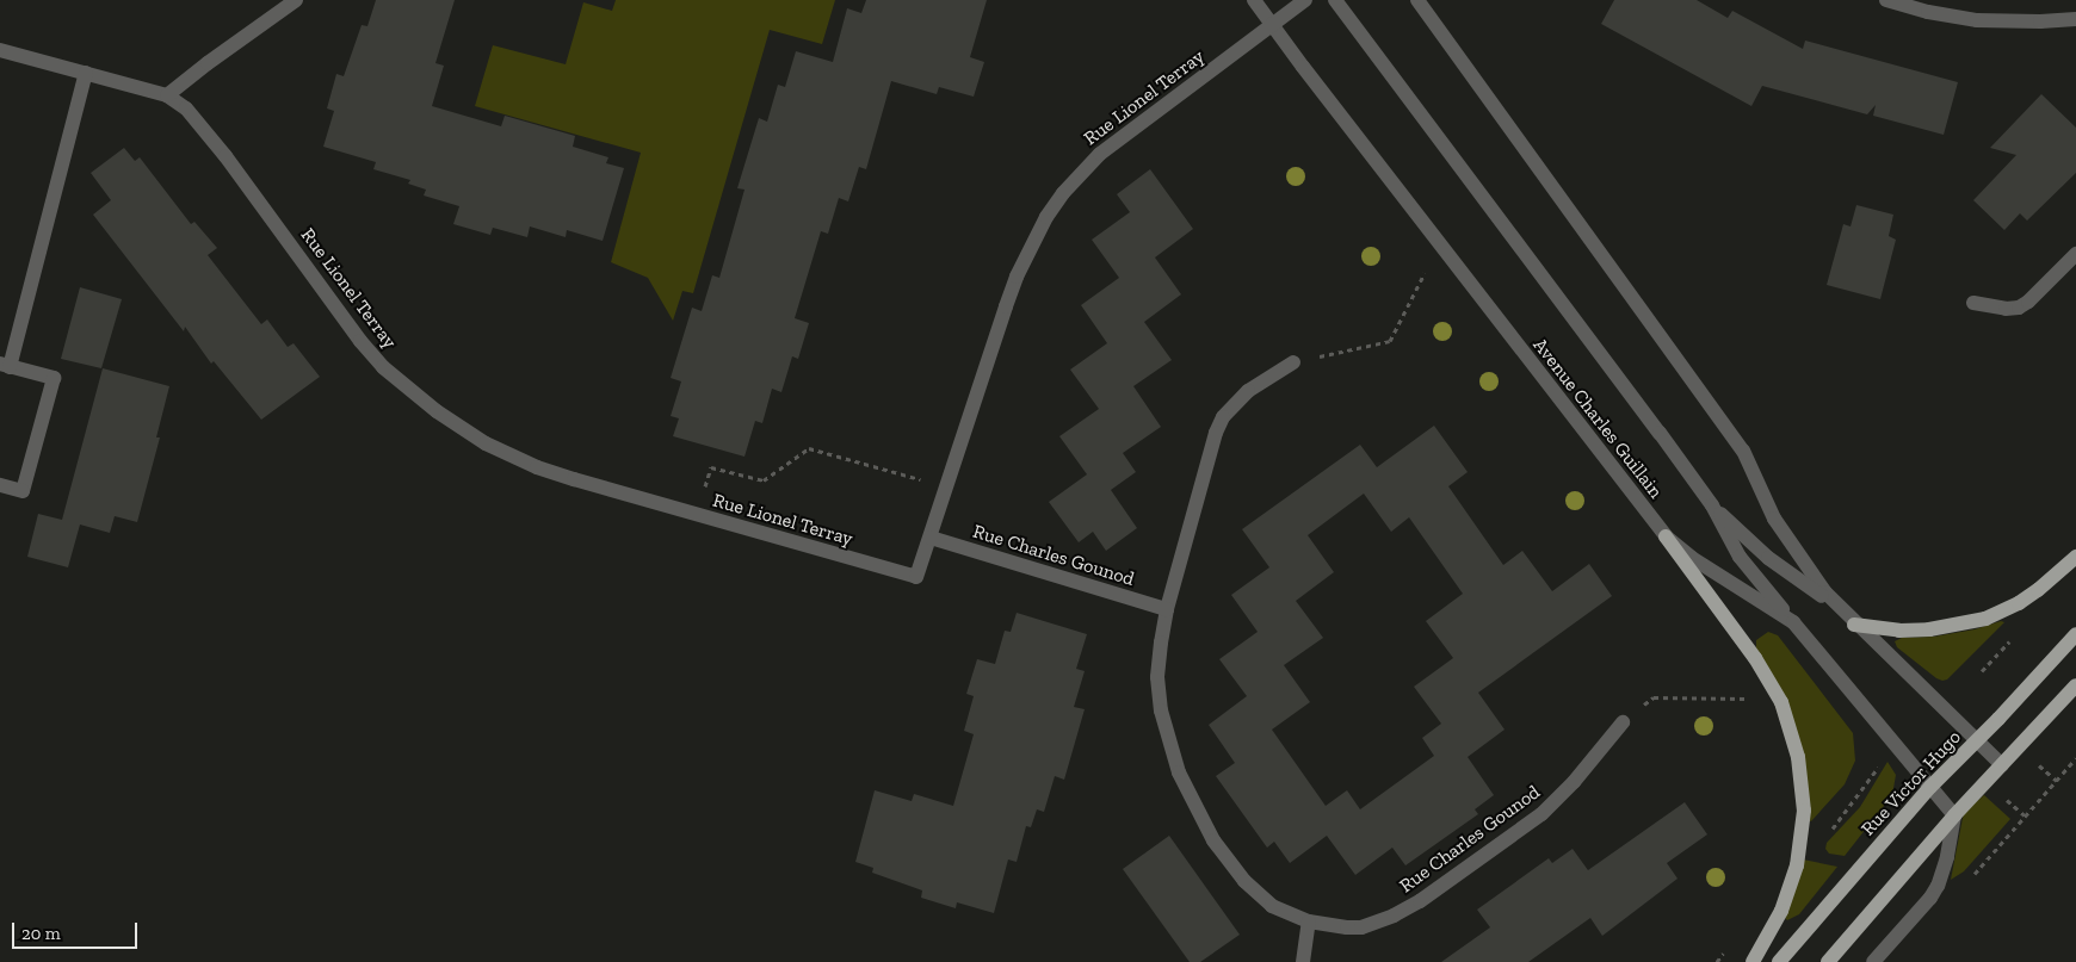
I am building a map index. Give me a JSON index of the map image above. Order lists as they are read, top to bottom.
{
  "streets": {
    "main road": ["Rue Victor Hugo"],
    "street": ["Rue Lionel Terray", "Avenue Charles Guillain", "Rue Charles Gounod"]
  },
  "crossings": [
    ["Rue Lionel Terray", "Avenue Charles Guillain"],
    ["Rue Lionel Terray", "Rue Charles Gounod"],
    ["Avenue Charles Guillain", "Rue Victor Hugo"]
  ],
  "scale_bar": "20 m"
}
